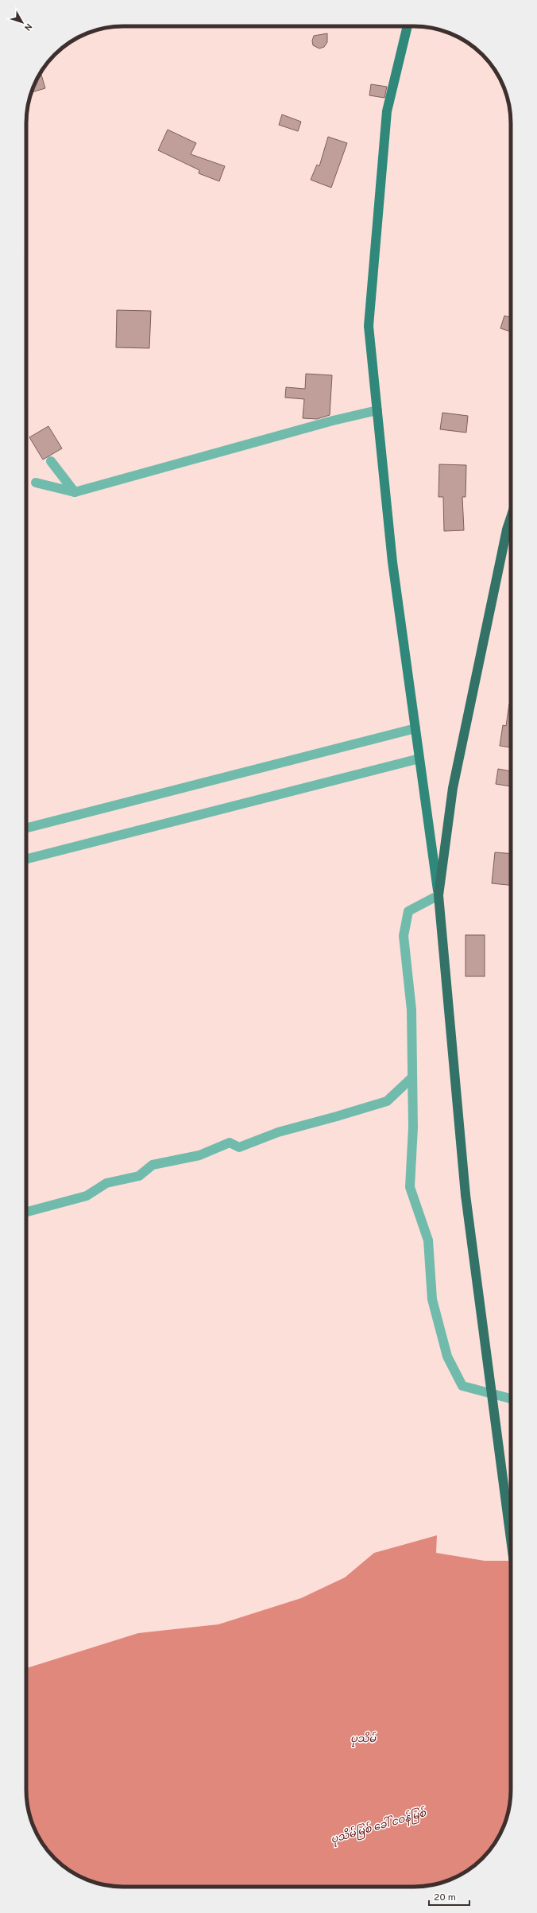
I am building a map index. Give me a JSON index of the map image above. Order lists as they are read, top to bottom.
{
  "water": ["ပုသိမ်", "ပုသိမ်မြစ် ခေါ် ငဝန်မြစ်"],
  "scale_bar": "20 m",
  "north": "bottom right"
}
